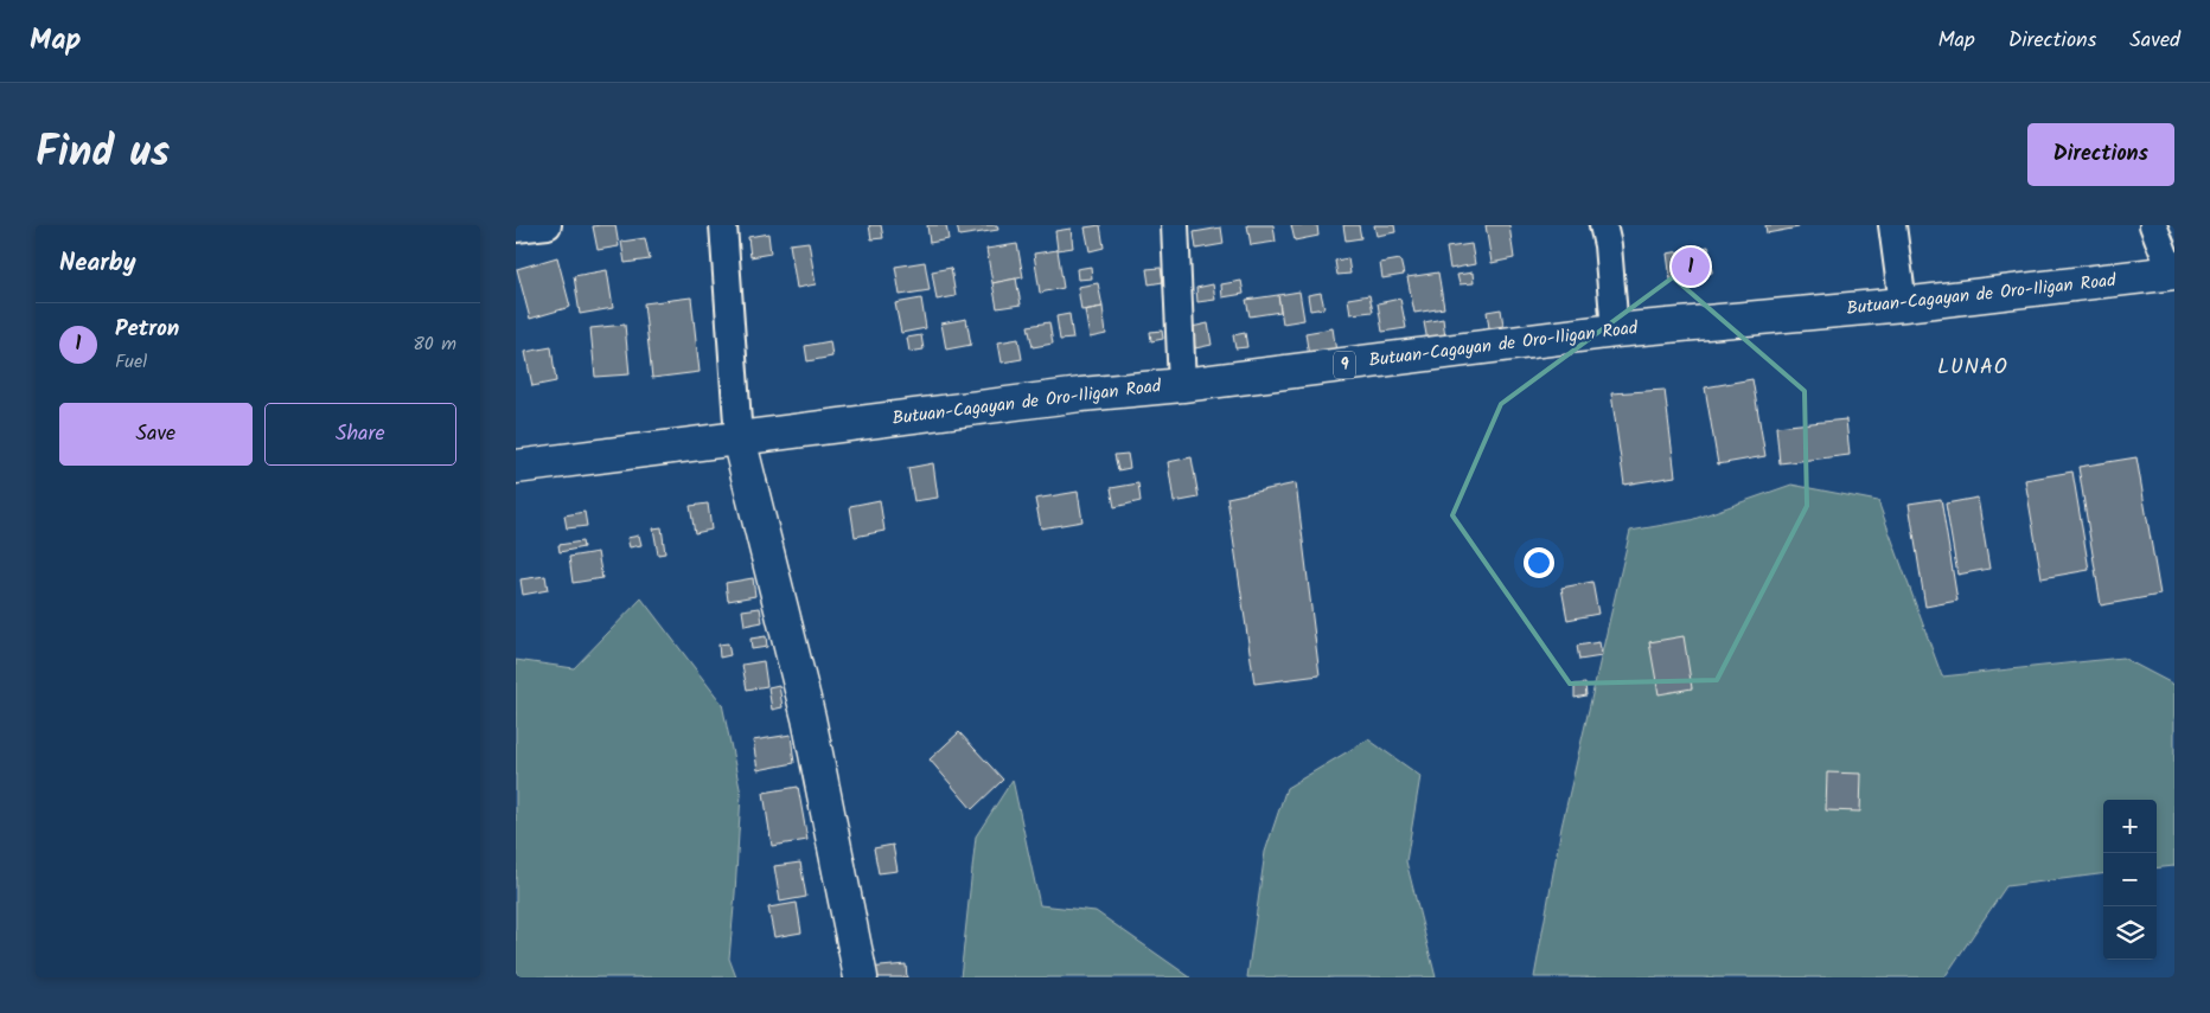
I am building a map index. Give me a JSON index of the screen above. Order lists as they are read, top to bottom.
{
  "streets": {
    "main road": ["Butuan-Cagayan de Oro-Iligan Road", "9"]
  },
  "districts": ["LUNAO"],
  "page": {
    "header": "Map",
    "nav": ["Map", "Directions", "Saved"],
    "title": "Find us",
    "buttons": [
      "Directions",
      ["Save", "Share"]
    ],
    "heading": "Nearby",
    "pins": "1",
    "list": [
      {
        "mark": "1",
        "name": "Petron",
        "note": "Fuel",
        "value": "80 m"
      }
    ],
    "map_buttons": ["+", "−"]
  }
}
